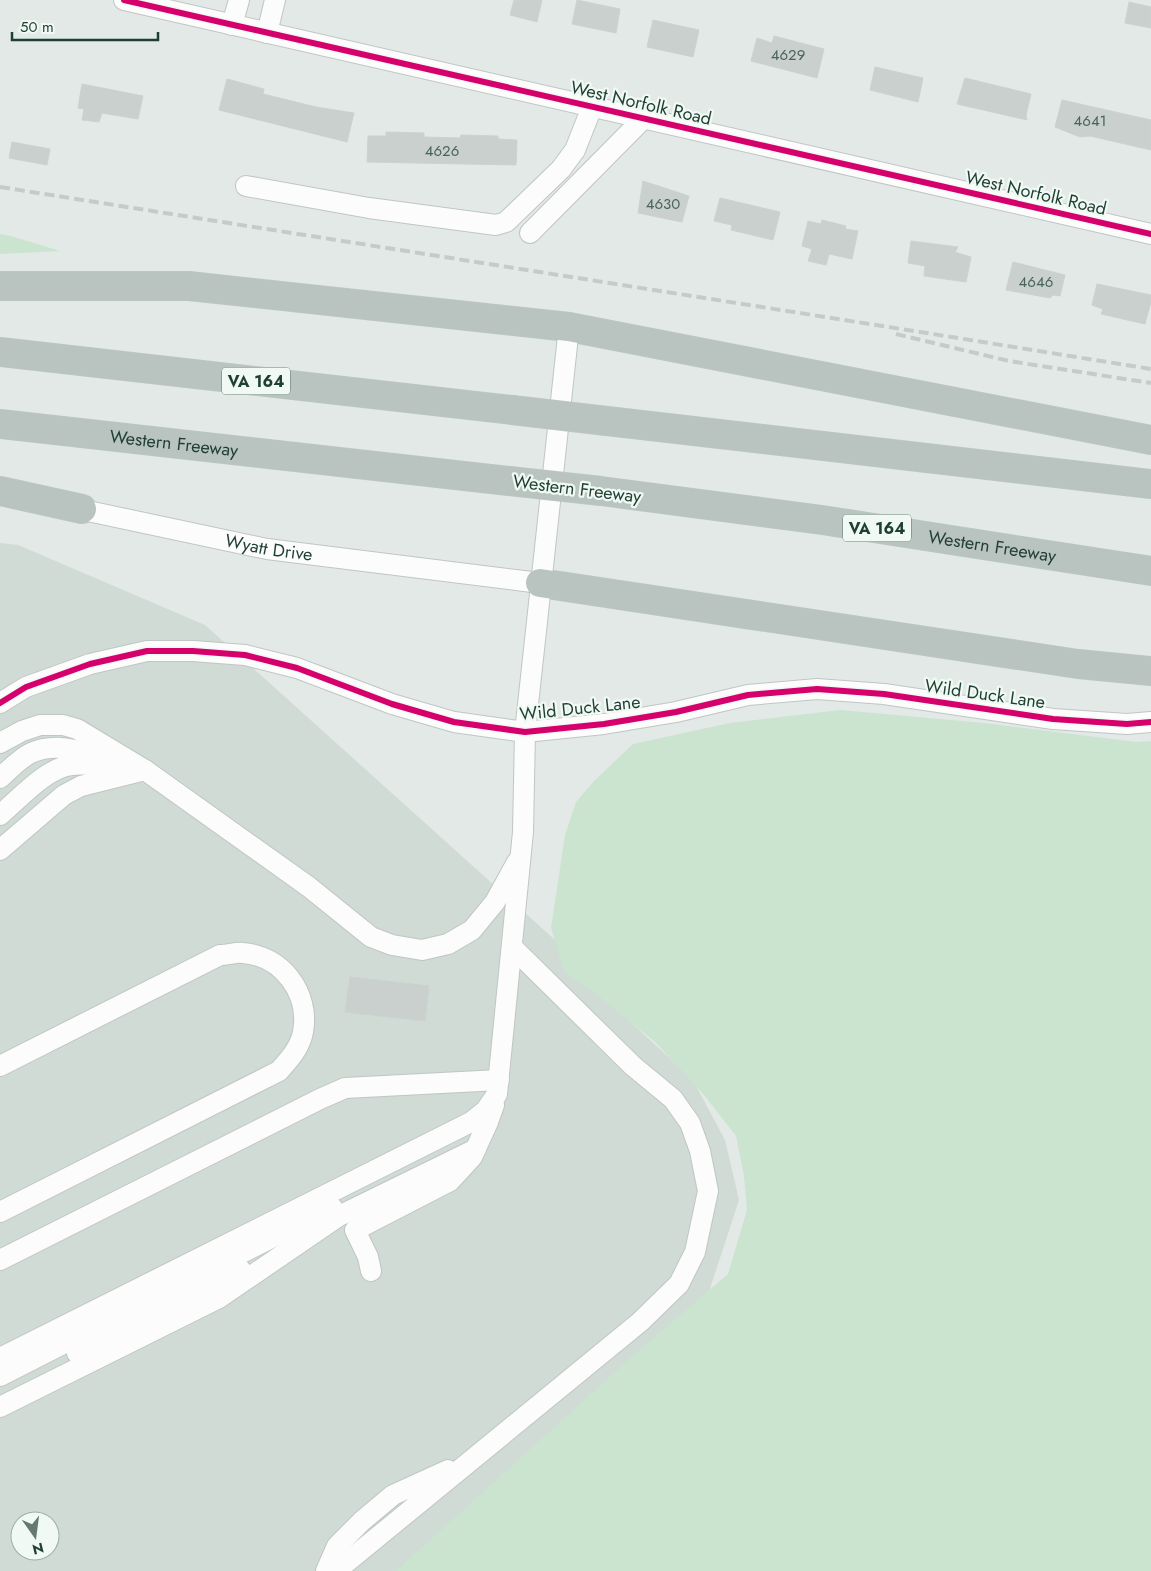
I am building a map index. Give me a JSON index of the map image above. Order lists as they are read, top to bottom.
{
  "streets": {
    "highway": ["VA 164", "Western Freeway"],
    "street": ["West Norfolk Road", "Wyatt Drive", "Wild Duck Lane"]
  },
  "house_numbers": [
    "4629",
    "4641",
    "4626",
    "4630",
    "4646"
  ],
  "scale_bar": "50 m",
  "north": "bottom"
}
